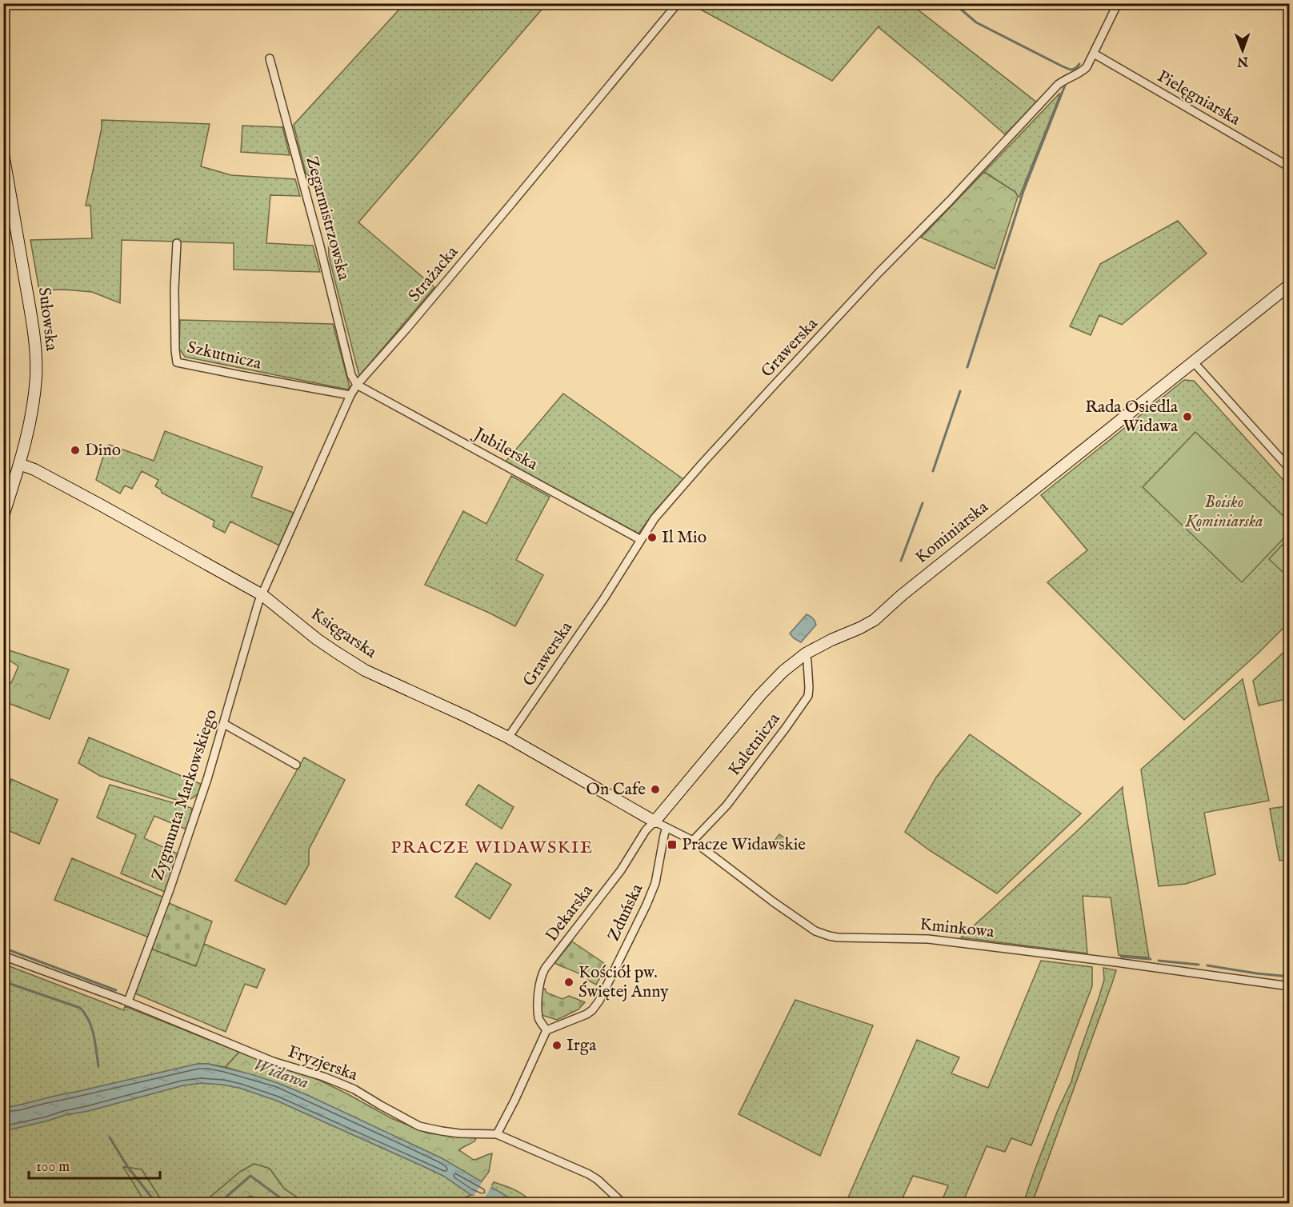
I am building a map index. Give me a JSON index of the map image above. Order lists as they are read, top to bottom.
{
  "streets": {
    "street": [
      "Pielęgniarska",
      "Zegarmistrzowska",
      "Strażacka",
      "Sułowska",
      "Grawerska",
      "Szkutnicza",
      "Jubilerska",
      "Kominiarska",
      "Księgarska",
      "Kaletnicza",
      "Zygmunta Markowskiego",
      "Zduńska",
      "Dekarska",
      "Kminkowa",
      "Fryzjerska"
    ]
  },
  "crossings": [
    ["Pielęgniarska", "Grawerska"],
    ["Zegarmistrzowska", "Strażacka"],
    ["Zegarmistrzowska", "Jubilerska"],
    ["Strażacka", "Szkutnicza"],
    ["Strażacka", "Jubilerska"],
    ["Strażacka", "Księgarska"],
    ["Strażacka", "Zygmunta Markowskiego"],
    ["Sułowska", "Księgarska"],
    ["Grawerska", "Jubilerska"],
    ["Grawerska", "Księgarska"],
    ["Kominiarska", "Księgarska"],
    ["Kominiarska", "Kaletnicza"],
    ["Kominiarska", "Dekarska"],
    ["Kominiarska", "Kminkowa"],
    ["Księgarska", "Zygmunta Markowskiego"],
    ["Księgarska", "Dekarska"],
    ["Księgarska", "Kminkowa"],
    ["Kaletnicza", "Kminkowa"],
    ["Zygmunta Markowskiego", "Fryzjerska"],
    ["Zduńska", "Dekarska"],
    ["Zduńska", "Kminkowa"],
    ["Dekarska", "Kminkowa"]
  ],
  "districts": ["PRACZE WIDAWSKIE"],
  "water": ["Widawa"],
  "parks": ["Boisko Kominiarska"],
  "places": {
    "other": [
      "Rada Osiedla Widawa",
      "Dino",
      "Il Mio",
      "On Cafe",
      "Kościół pw. Świętej Anny",
      "Irga"
    ],
    "transit": ["Pracze Widawskie"]
  },
  "scale_bar": "100 m",
  "north": "bottom"
}
